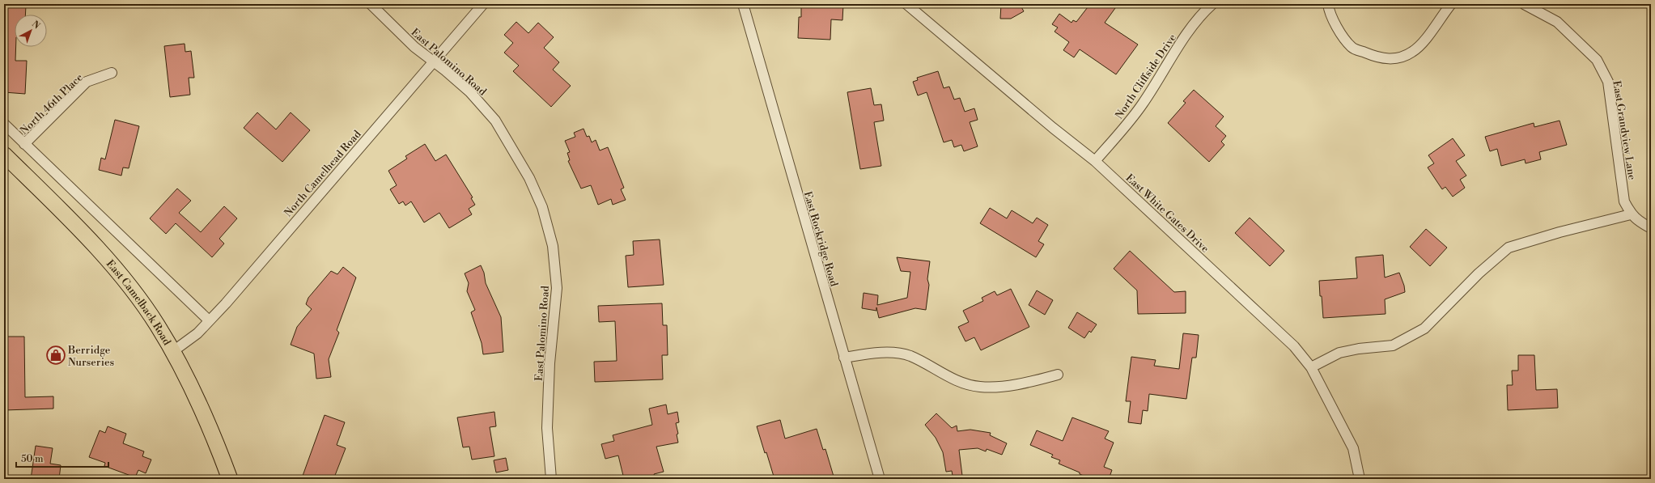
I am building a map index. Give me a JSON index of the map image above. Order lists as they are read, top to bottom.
{
  "streets": {
    "main road": ["East Camelback Road"],
    "street": [
      "East Palomino Road",
      "North Cliffside Drive",
      "North 46th Place",
      "East Grandview Lane",
      "North Camelhead Road",
      "East White Gates Drive",
      "East Rockridge Road"
    ]
  },
  "crossings": [
    ["East Palomino Road", "North Camelhead Road"],
    ["North Cliffside Drive", "East White Gates Drive"],
    ["North Camelhead Road", "East Camelback Road"]
  ],
  "places": {
    "shop": ["Berridge Nurseries"]
  },
  "scale_bar": "50 m",
  "north": "top right"
}
